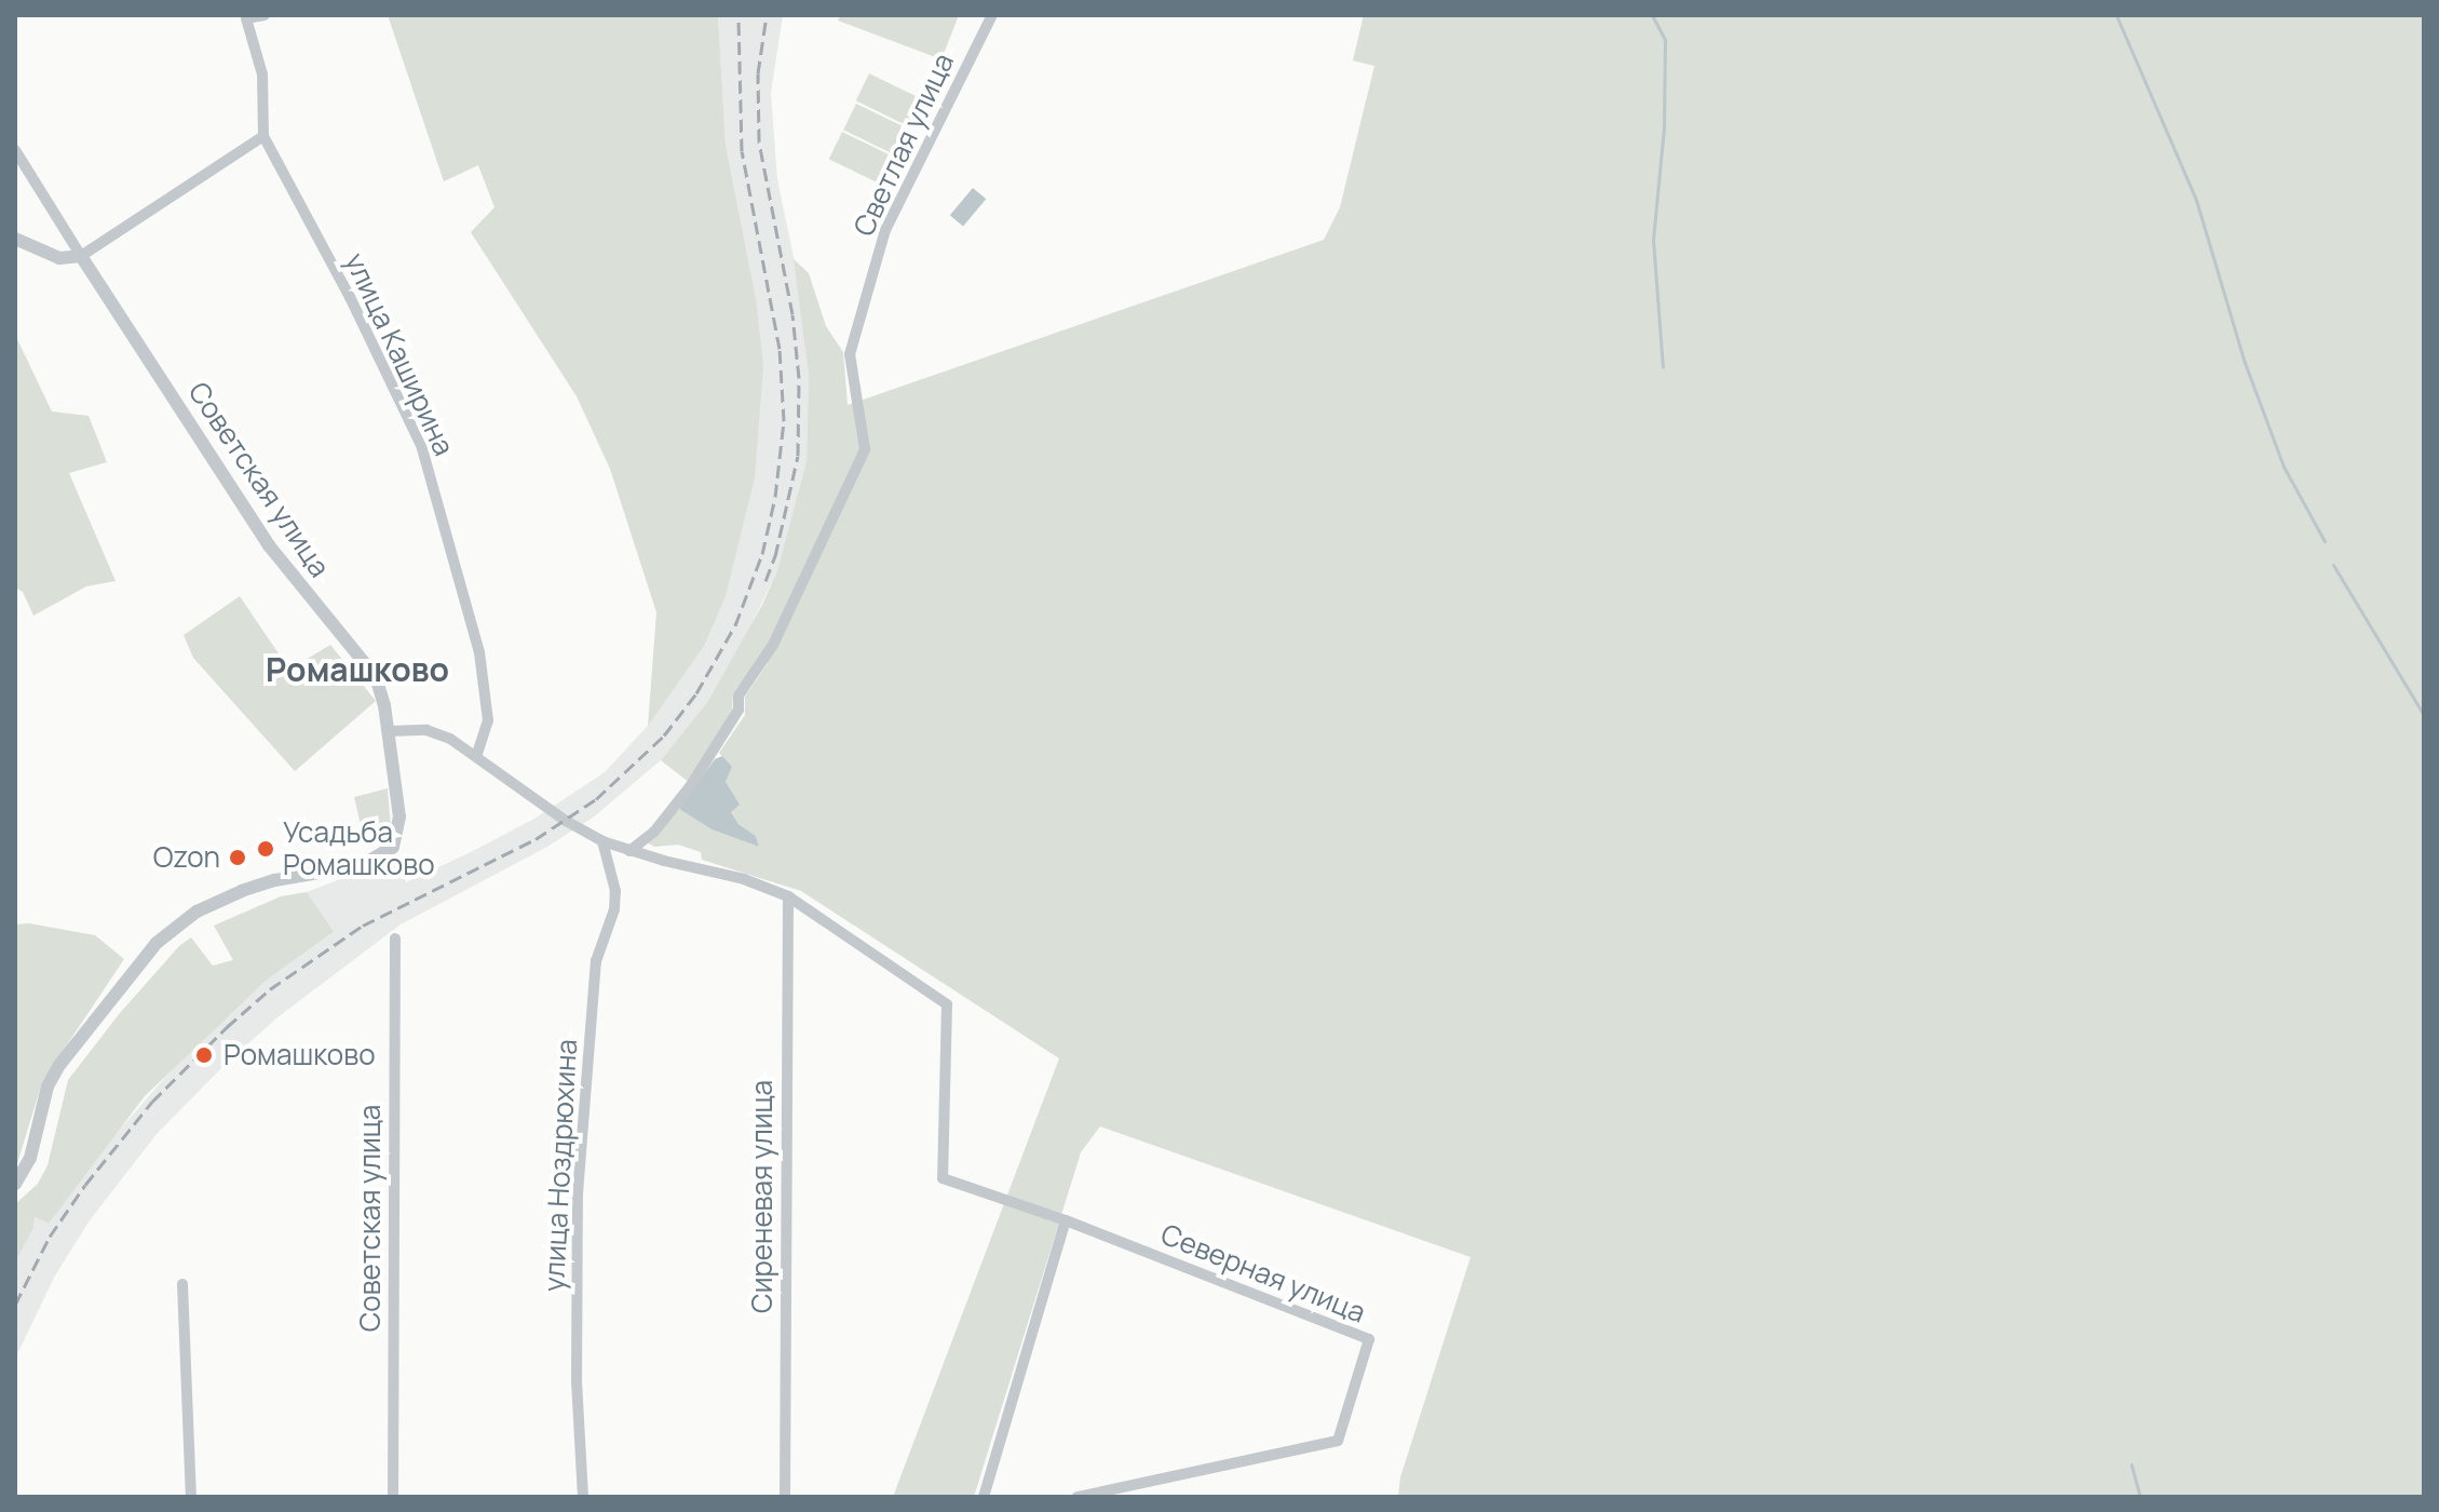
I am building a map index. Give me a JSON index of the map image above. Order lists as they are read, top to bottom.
{
  "streets": {
    "street": [
      "Светлая улица",
      "улица Каширина",
      "Советская улица",
      "улица Ноздрюхина",
      "Сиреневая улица",
      "Северная улица"
    ]
  },
  "districts": ["Ромашково"],
  "places": ["Усадьба Ромашково", "Ozon", "Ромашково"]
}
